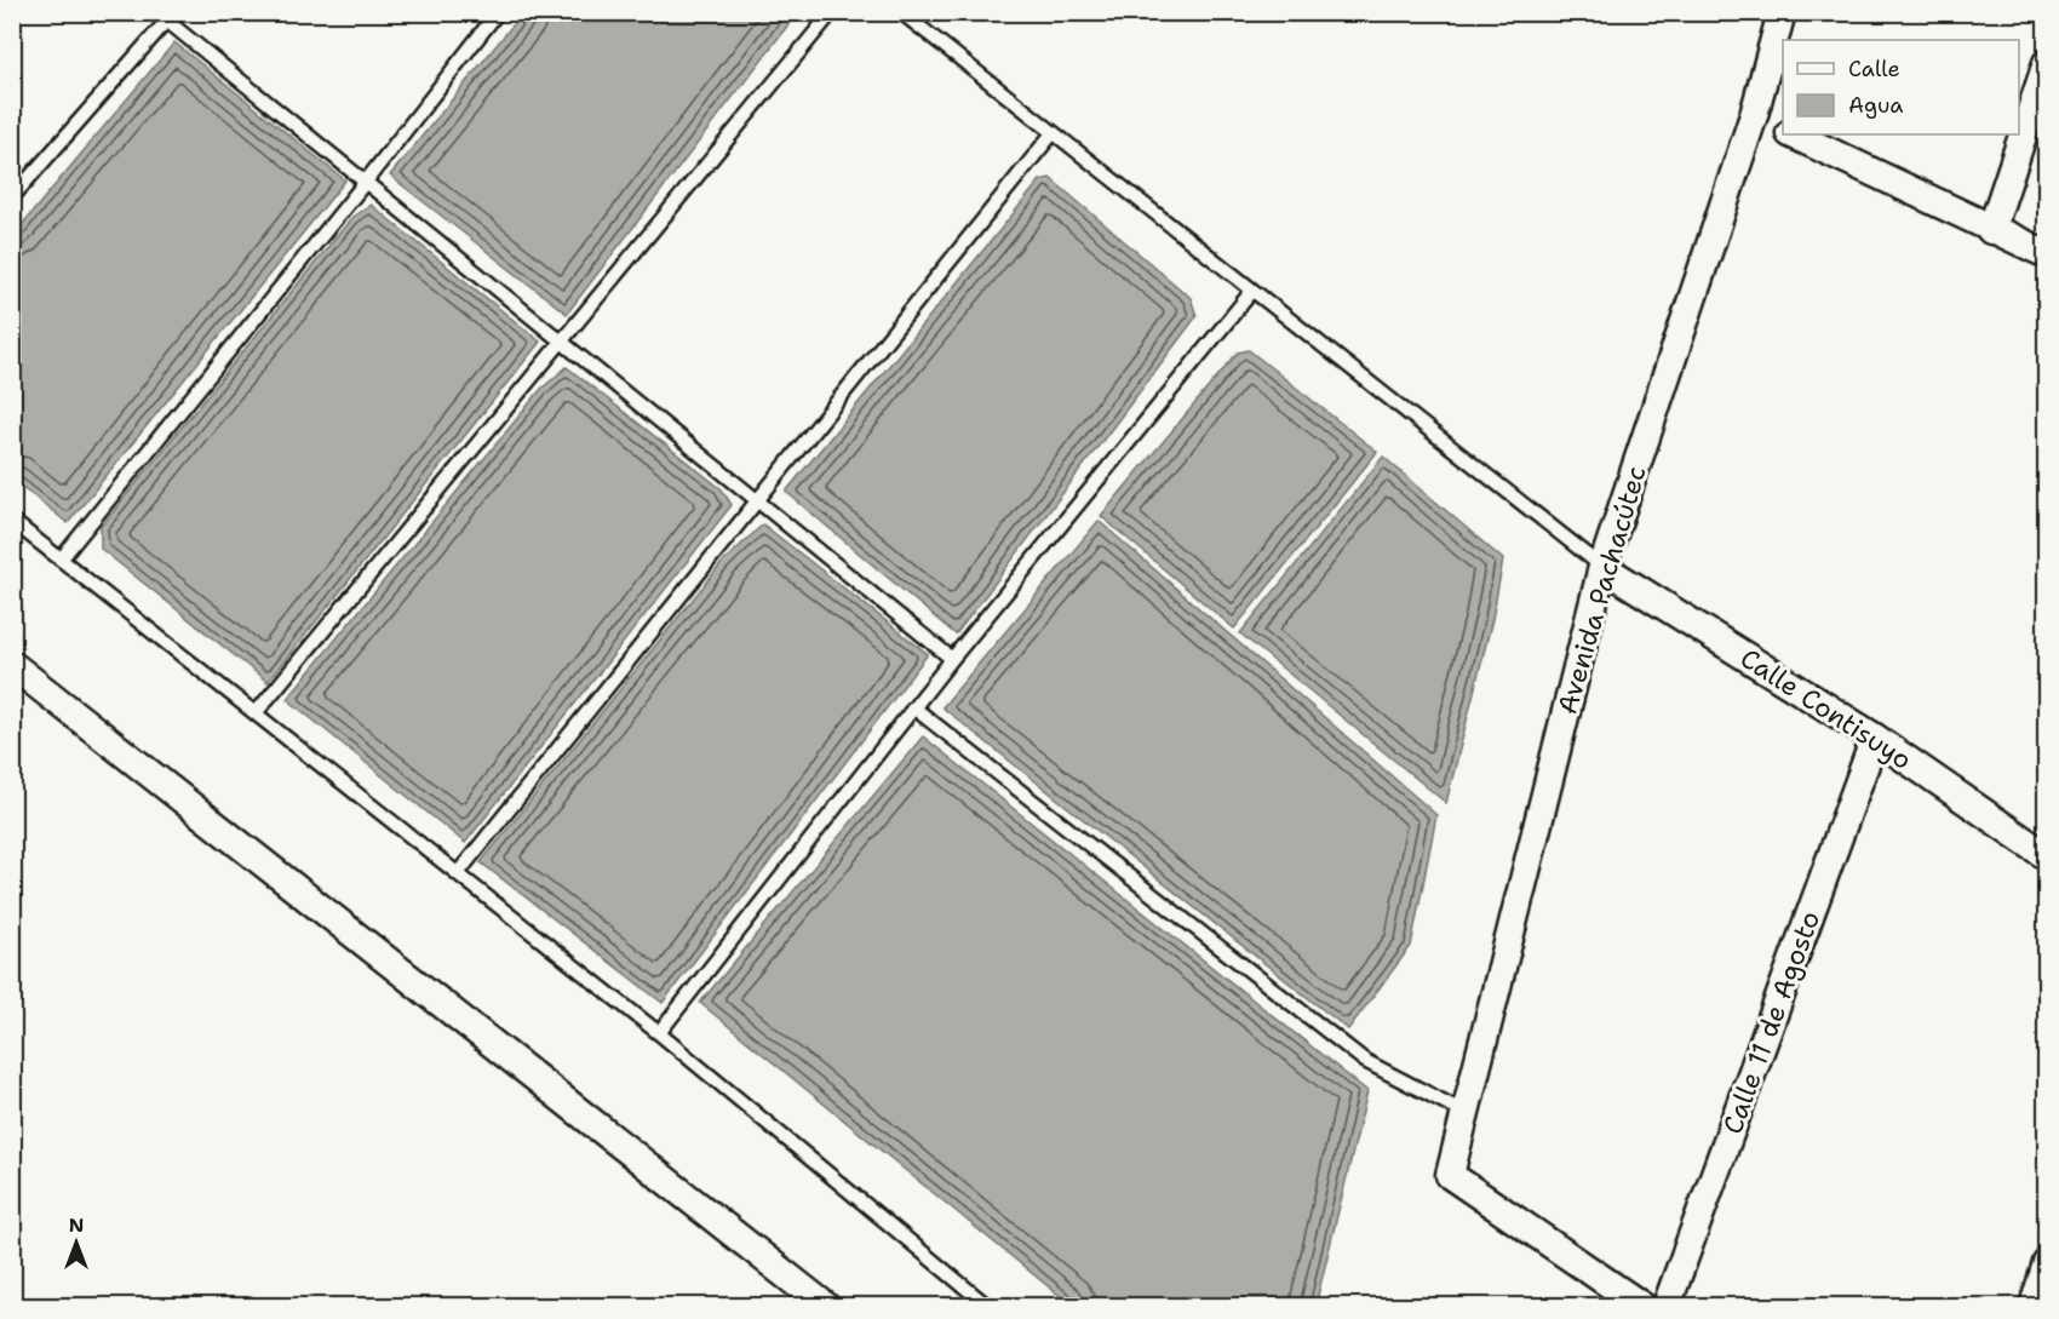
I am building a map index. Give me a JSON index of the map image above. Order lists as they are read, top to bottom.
{
  "streets": {
    "street": ["Avenida Pachacútec", "Calle Contisuyo", "Calle 11 de Agosto"]
  },
  "crossings": [
    ["Avenida Pachacútec", "Calle Contisuyo"],
    ["Calle Contisuyo", "Calle 11 de Agosto"]
  ],
  "legend": ["Calle", "Agua"],
  "north": "top"
}
